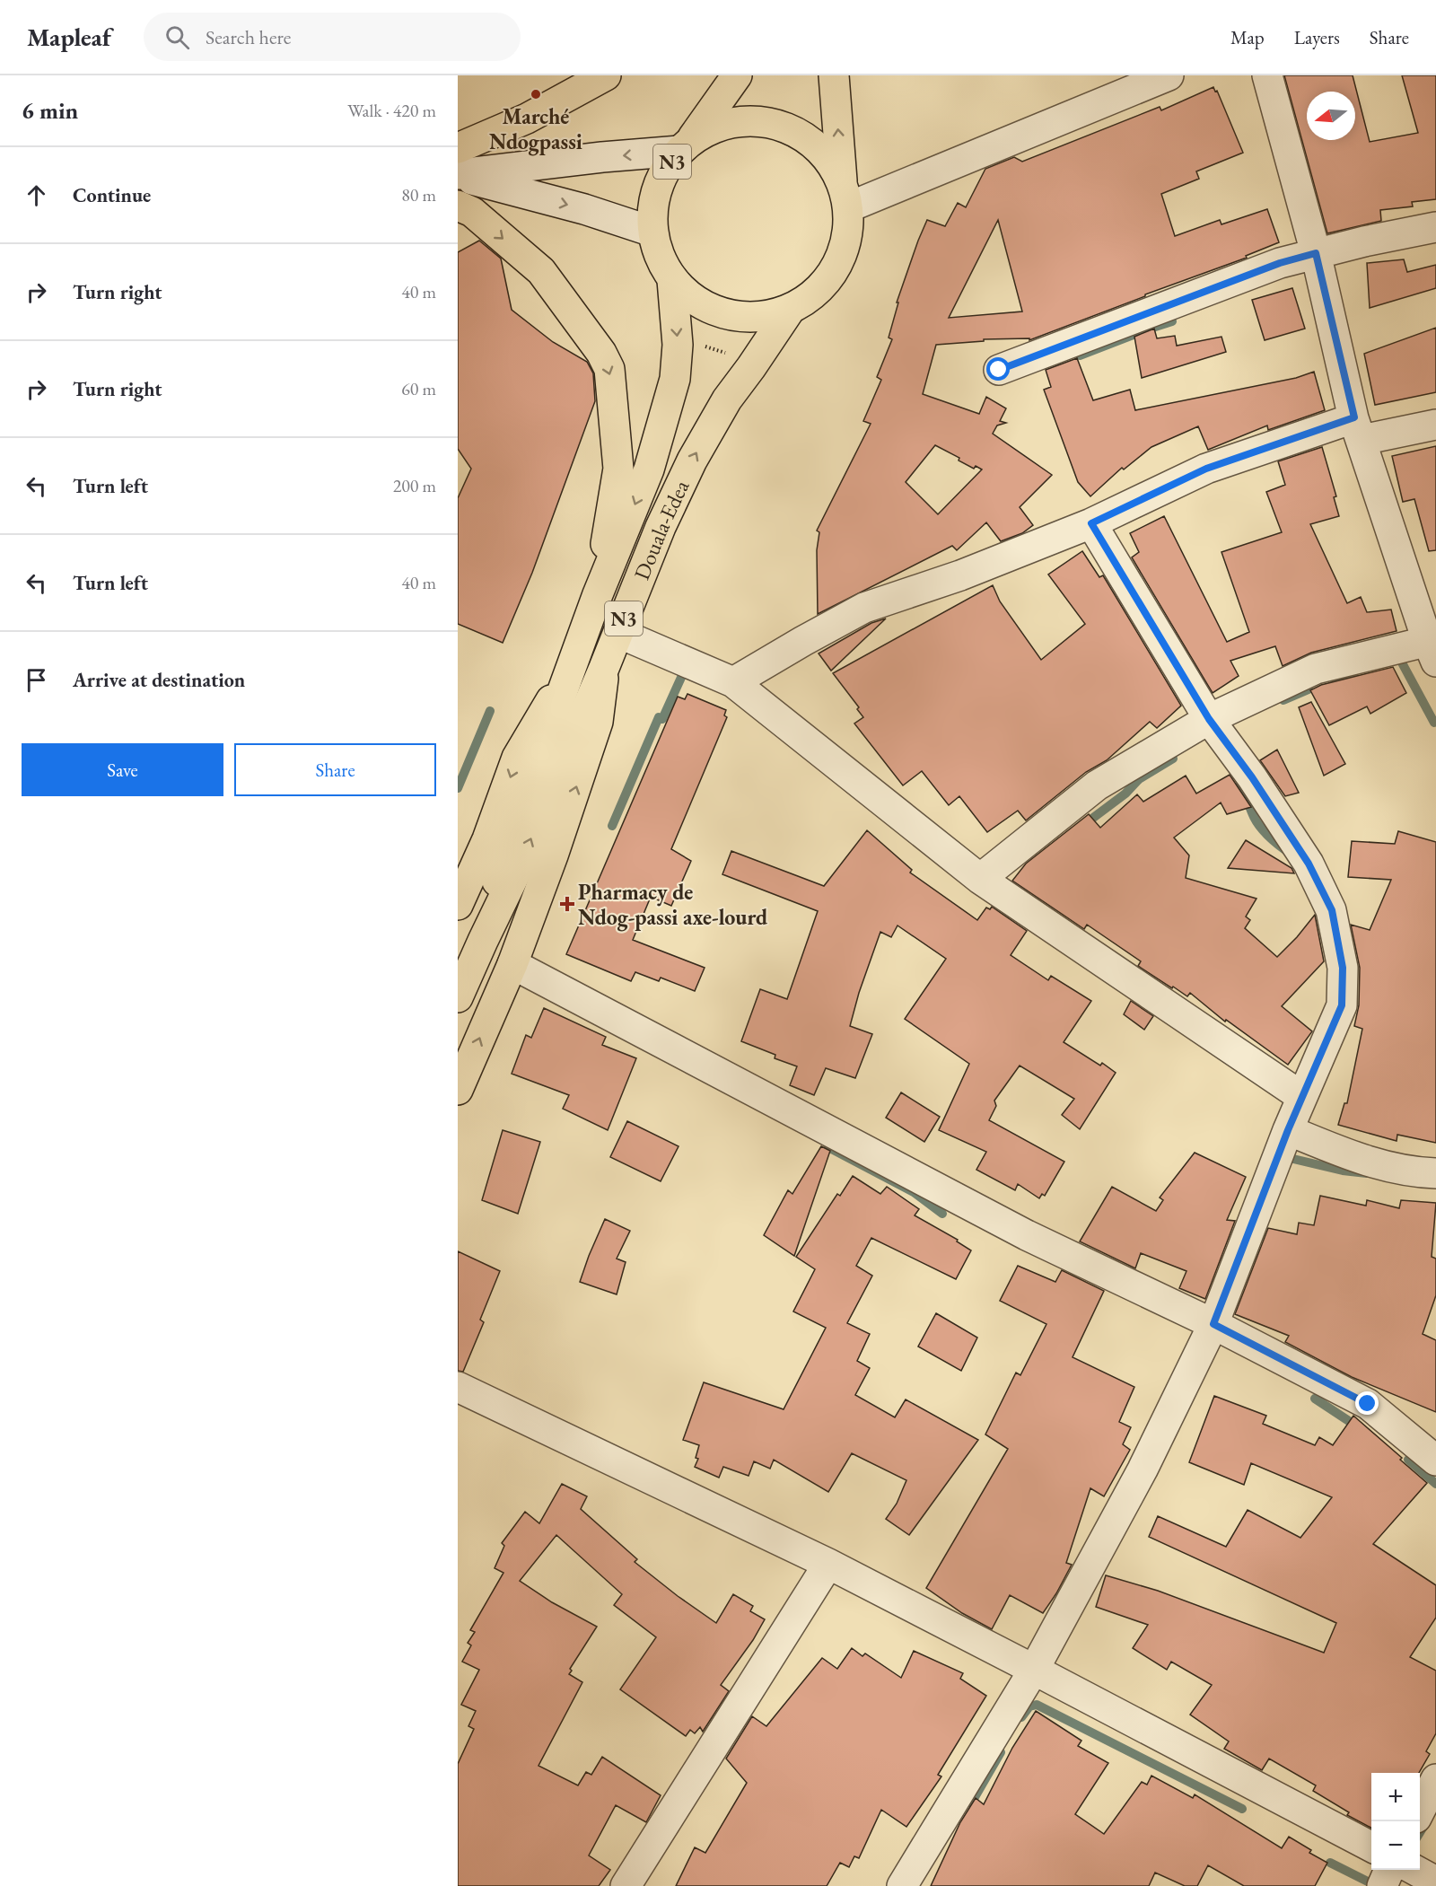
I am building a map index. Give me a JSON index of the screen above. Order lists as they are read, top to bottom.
{
  "streets": {
    "main road": ["N3", "Douala-Edea"]
  },
  "crossings": [
    ["N3", "Douala-Edea"]
  ],
  "places": {
    "other": ["Marché Ndogpassi"],
    "health": ["Pharmacy de Ndog-passi axe-lourd"]
  },
  "north": "left",
  "page": {
    "header": "Mapleaf",
    "search": "Search here",
    "nav": ["Map", "Layers", "Share"],
    "heading": ["6 min", "Walk · 420 m"],
    "list": [
      ["Continue", "80 m"],
      ["Turn right", "40 m"],
      ["Turn right", "60 m"],
      ["Turn left", "200 m"],
      ["Turn left", "40 m"],
      "Arrive at destination"
    ],
    "buttons": ["Save", "Share"],
    "map_buttons": ["+", "−"]
  }
}
